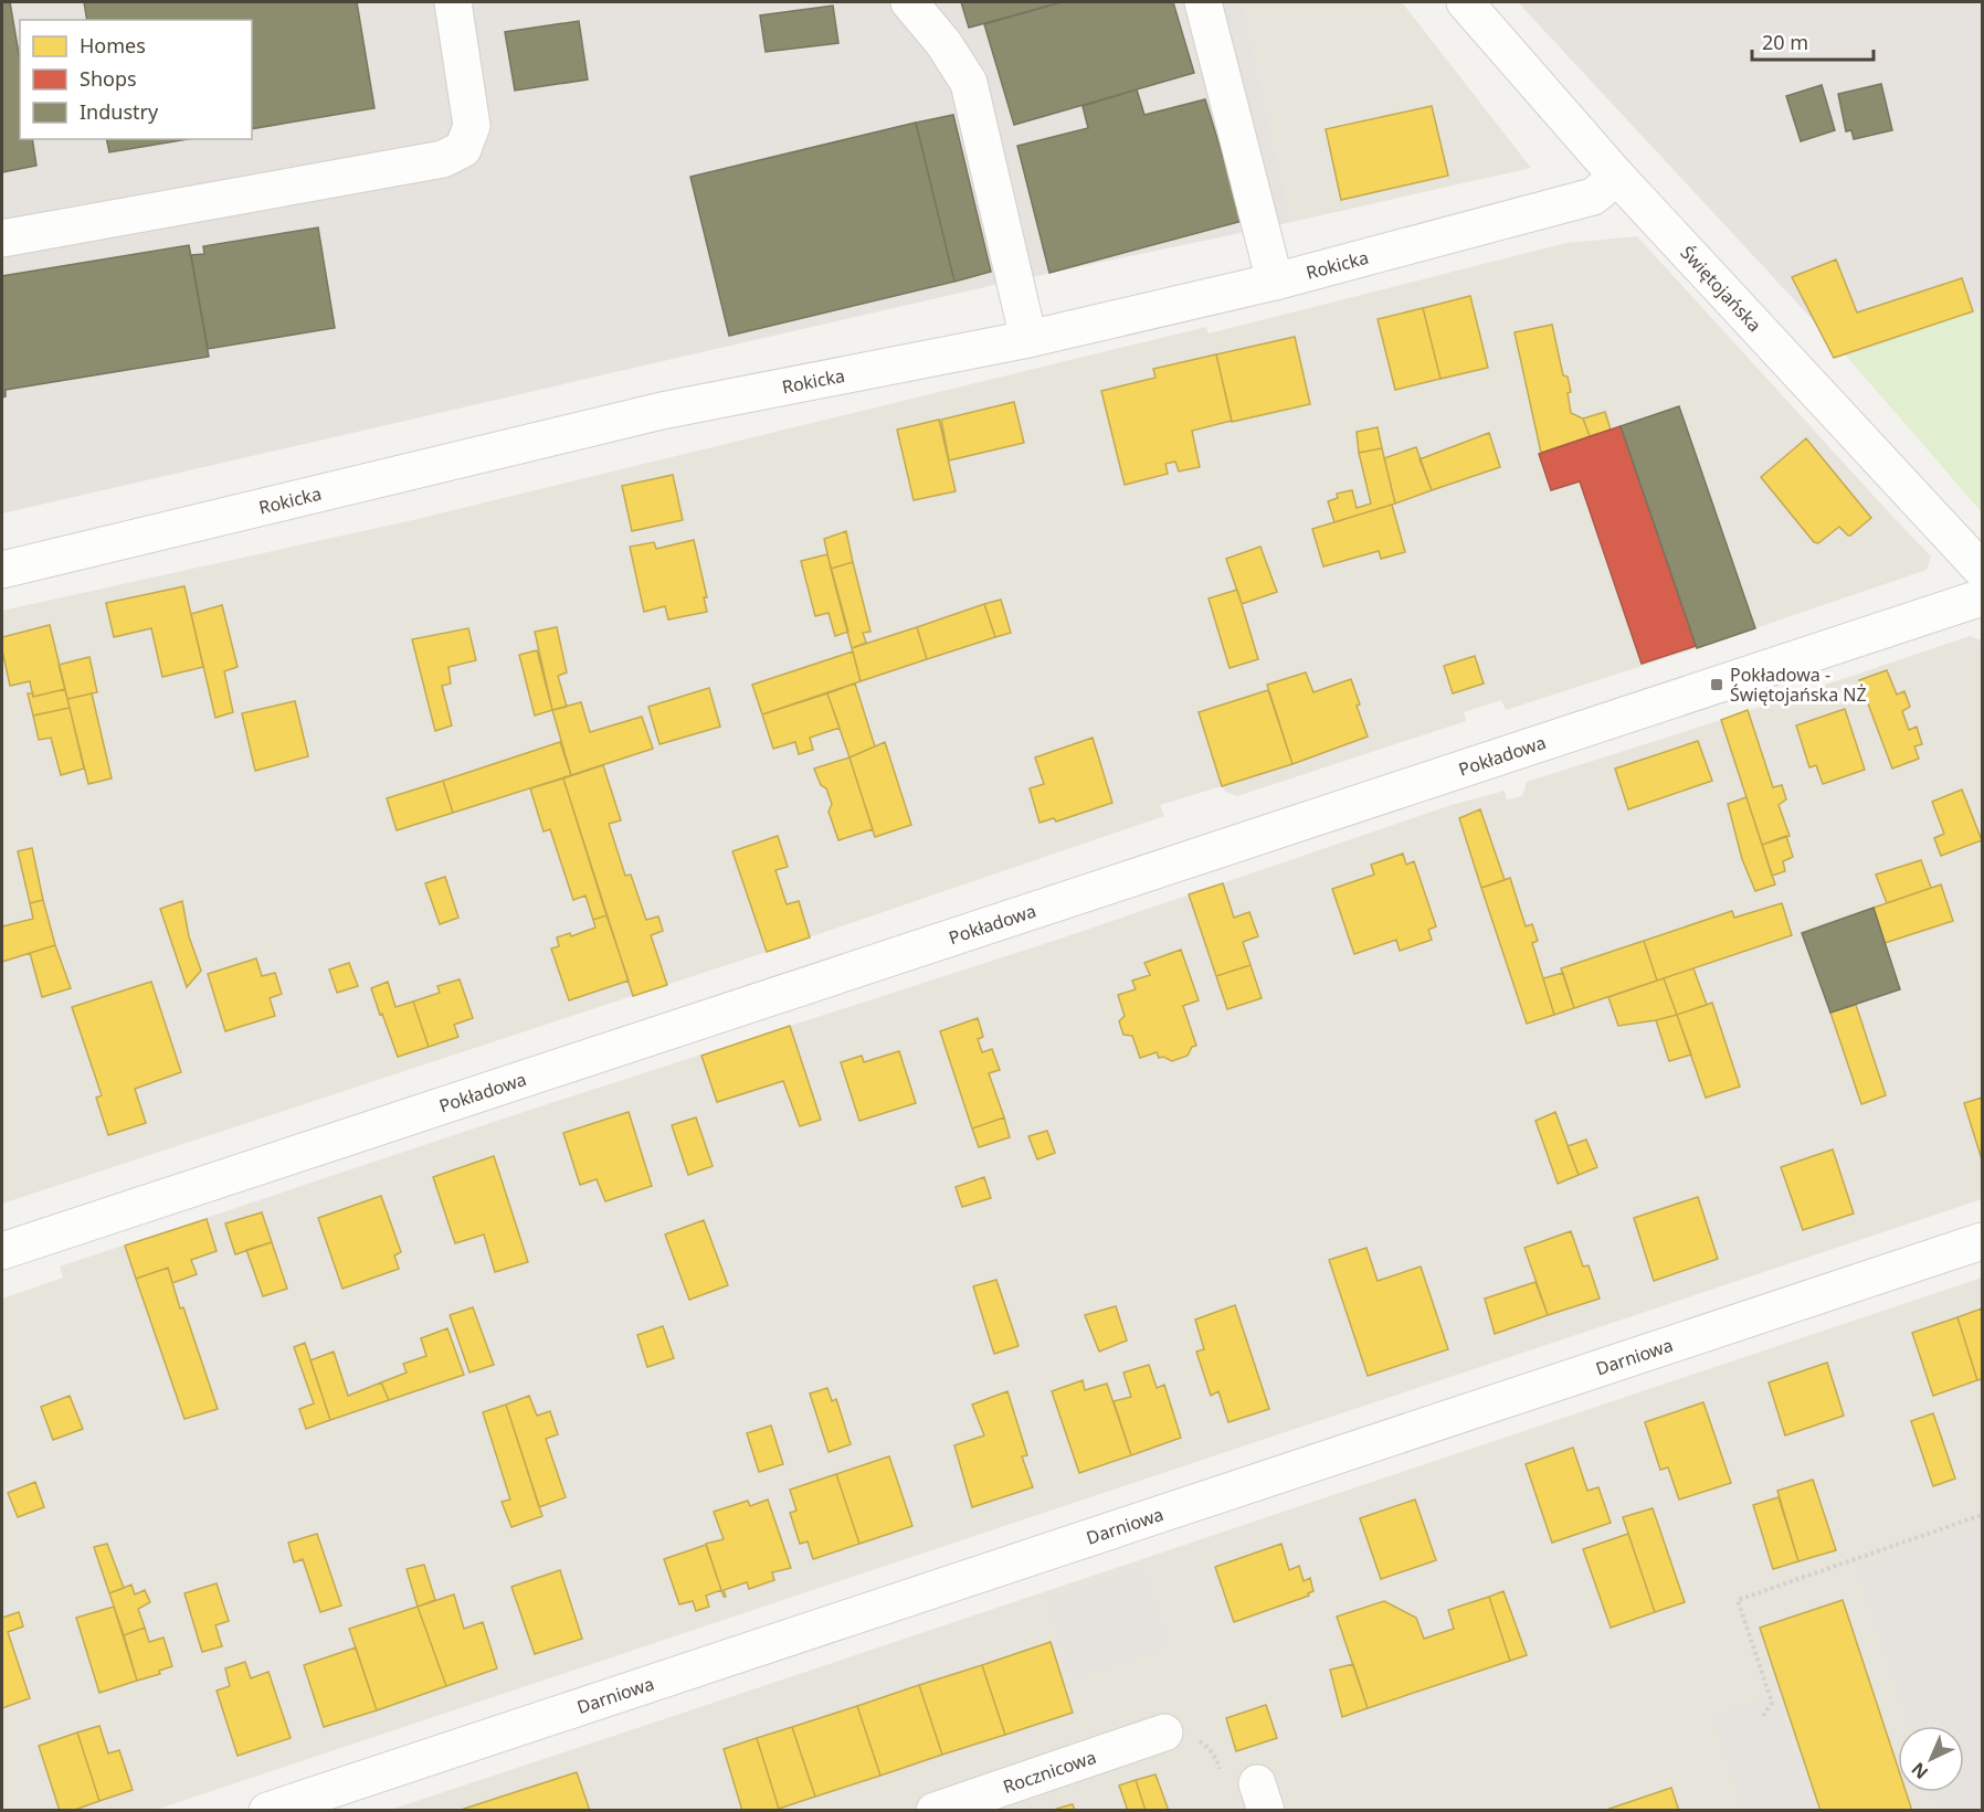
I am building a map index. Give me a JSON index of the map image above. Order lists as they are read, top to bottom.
{
  "streets": {
    "street": [
      "Rokicka",
      "Świętojańska",
      "Pokładowa",
      "Darniowa",
      "Rocznicowa"
    ]
  },
  "crossings": [
    ["Rokicka", "Świętojańska"]
  ],
  "places": {
    "transit": ["Pokładowa - Świętojańska NŻ"]
  },
  "legend": ["Homes", "Shops", "Industry"],
  "scale_bar": "20 m",
  "north": "bottom left"
}
